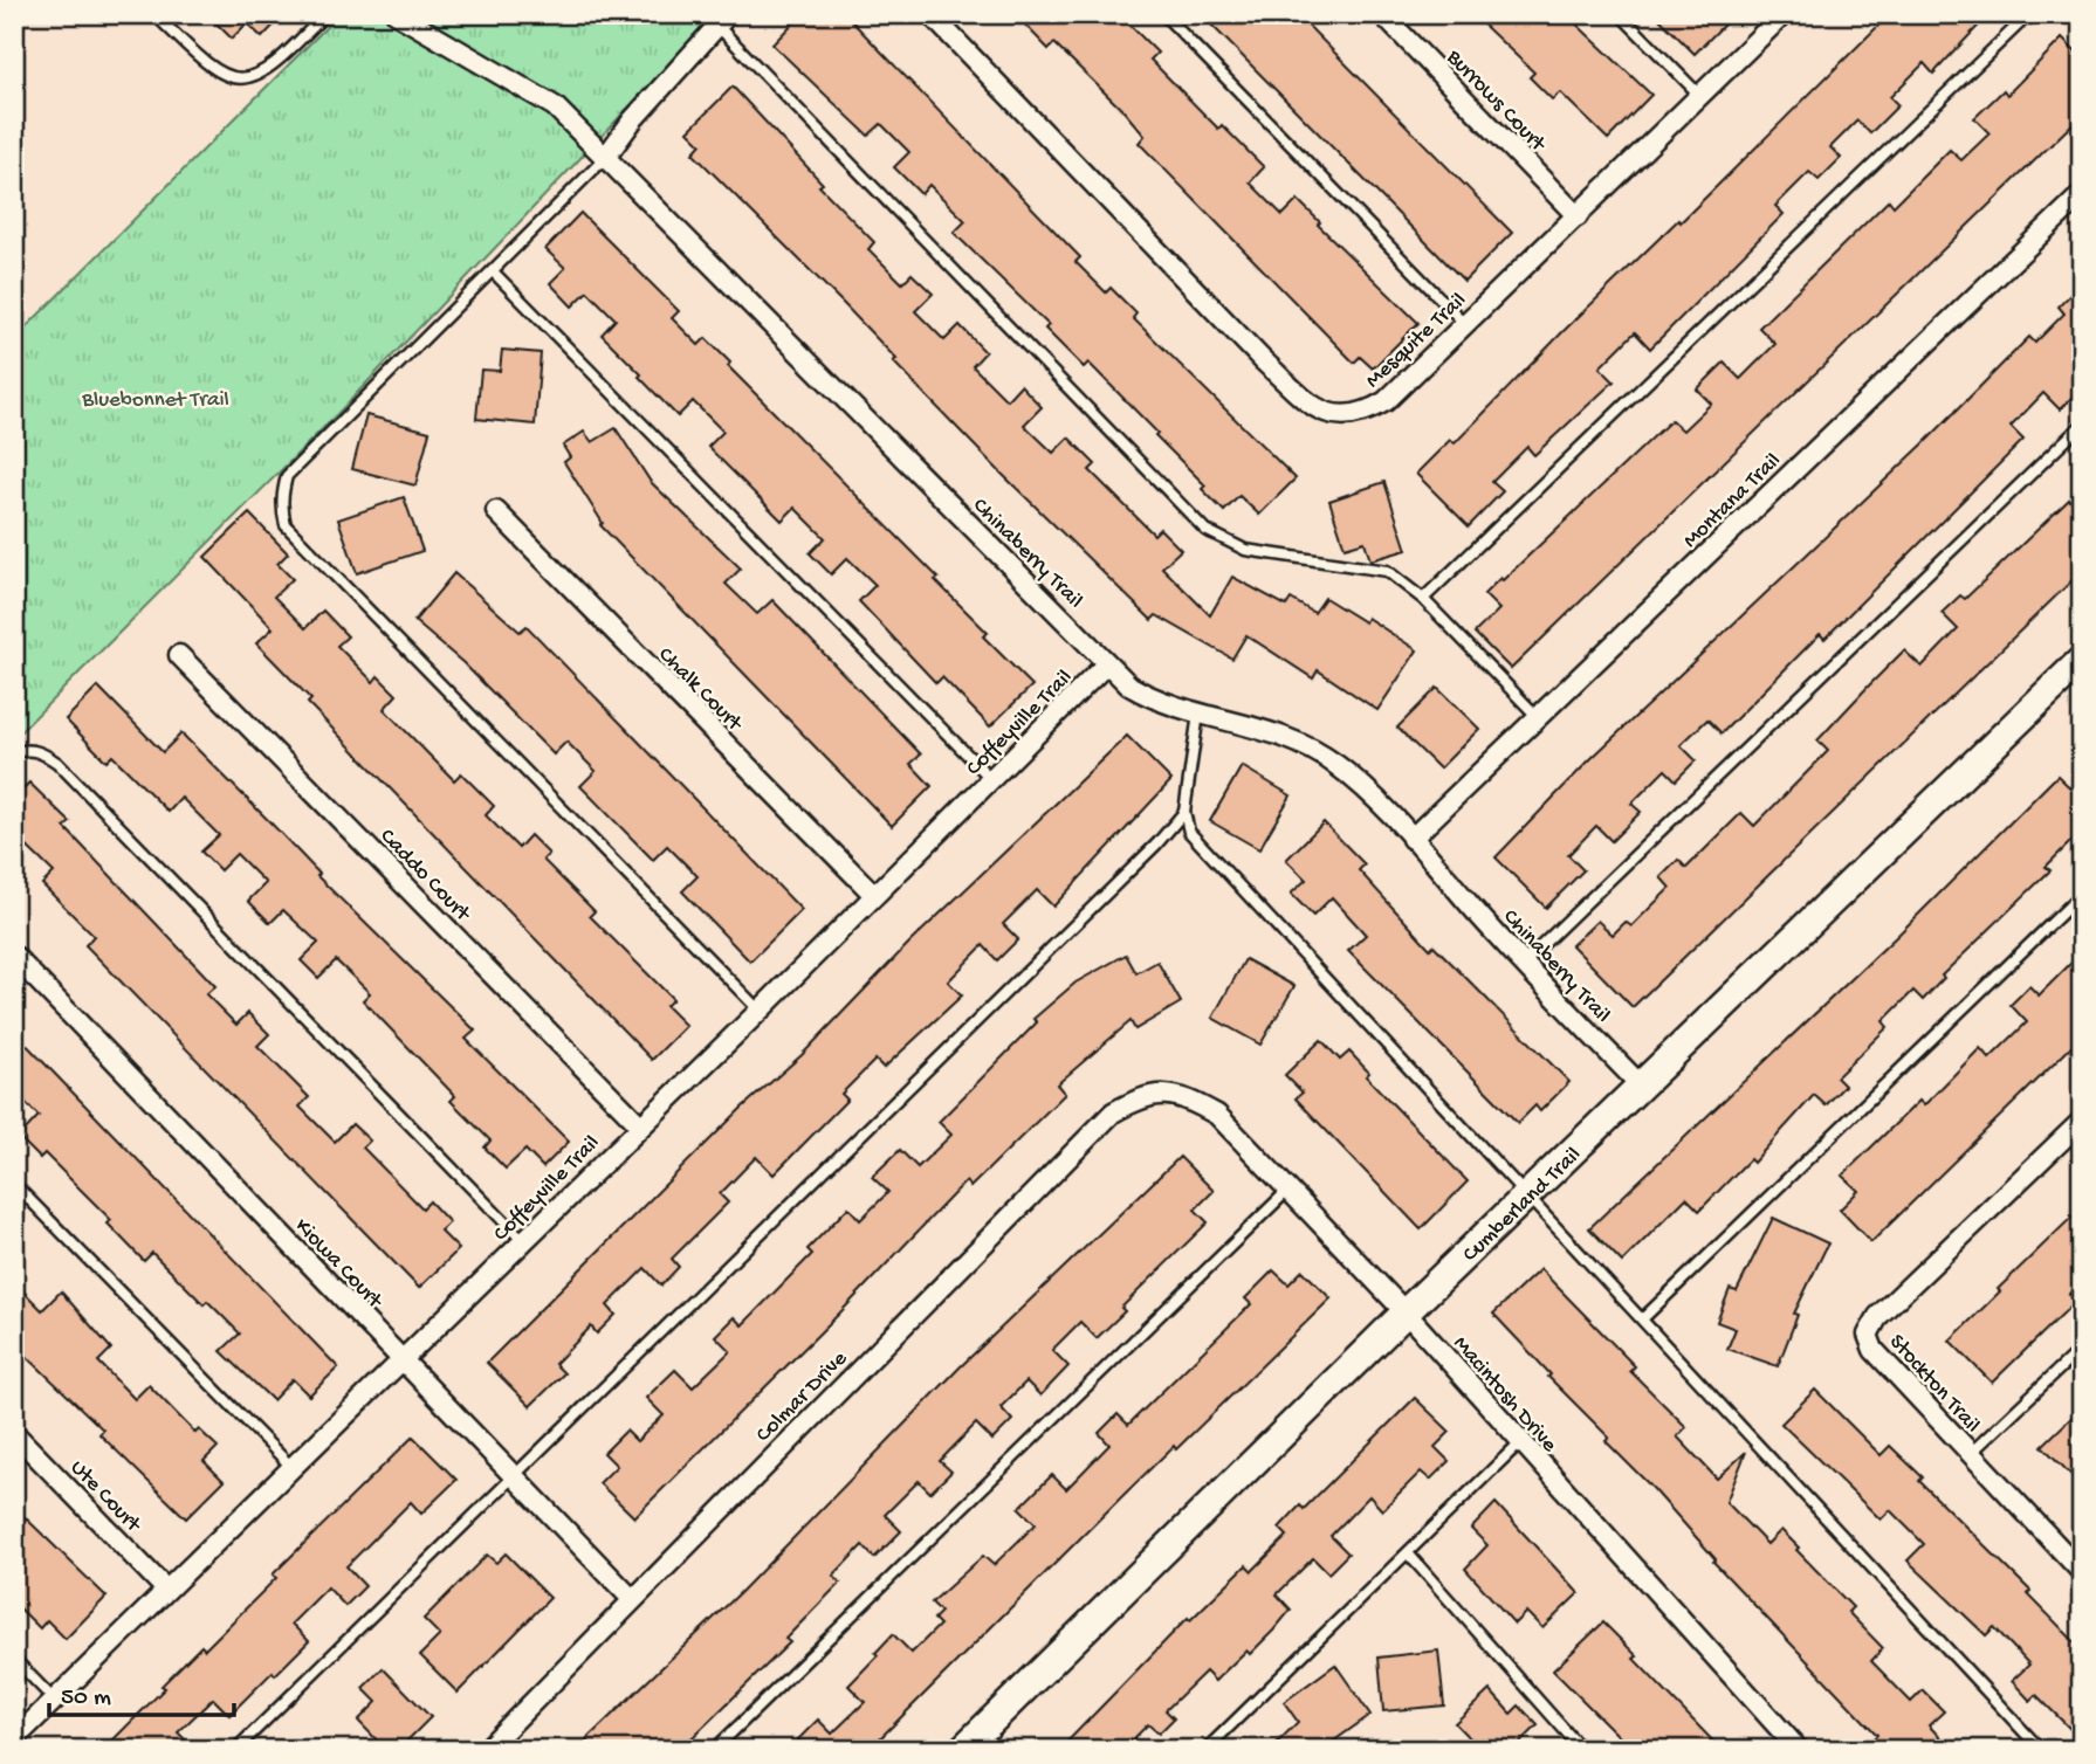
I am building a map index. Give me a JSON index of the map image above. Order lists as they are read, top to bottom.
{
  "streets": {
    "street": [
      "Burrows Court",
      "Mesquite Trail",
      "Montana Trail",
      "Chinaberry Trail",
      "Chalk Court",
      "Coffeyville Trail",
      "Caddo Court",
      "Cumberland Trail",
      "Kiowa Court",
      "Stockton Trail",
      "Macintosh Drive",
      "Colmar Drive",
      "Ute Court"
    ]
  },
  "crossings": [
    ["Burrows Court", "Mesquite Trail"],
    ["Montana Trail", "Chinaberry Trail"],
    ["Chinaberry Trail", "Coffeyville Trail"],
    ["Chinaberry Trail", "Cumberland Trail"],
    ["Chalk Court", "Coffeyville Trail"],
    ["Coffeyville Trail", "Caddo Court"],
    ["Coffeyville Trail", "Kiowa Court"],
    ["Coffeyville Trail", "Ute Court"],
    ["Cumberland Trail", "Macintosh Drive"],
    ["Kiowa Court", "Colmar Drive"],
    ["Macintosh Drive", "Colmar Drive"]
  ],
  "parks": ["Bluebonnet Trail"],
  "scale_bar": "50 m"
}
